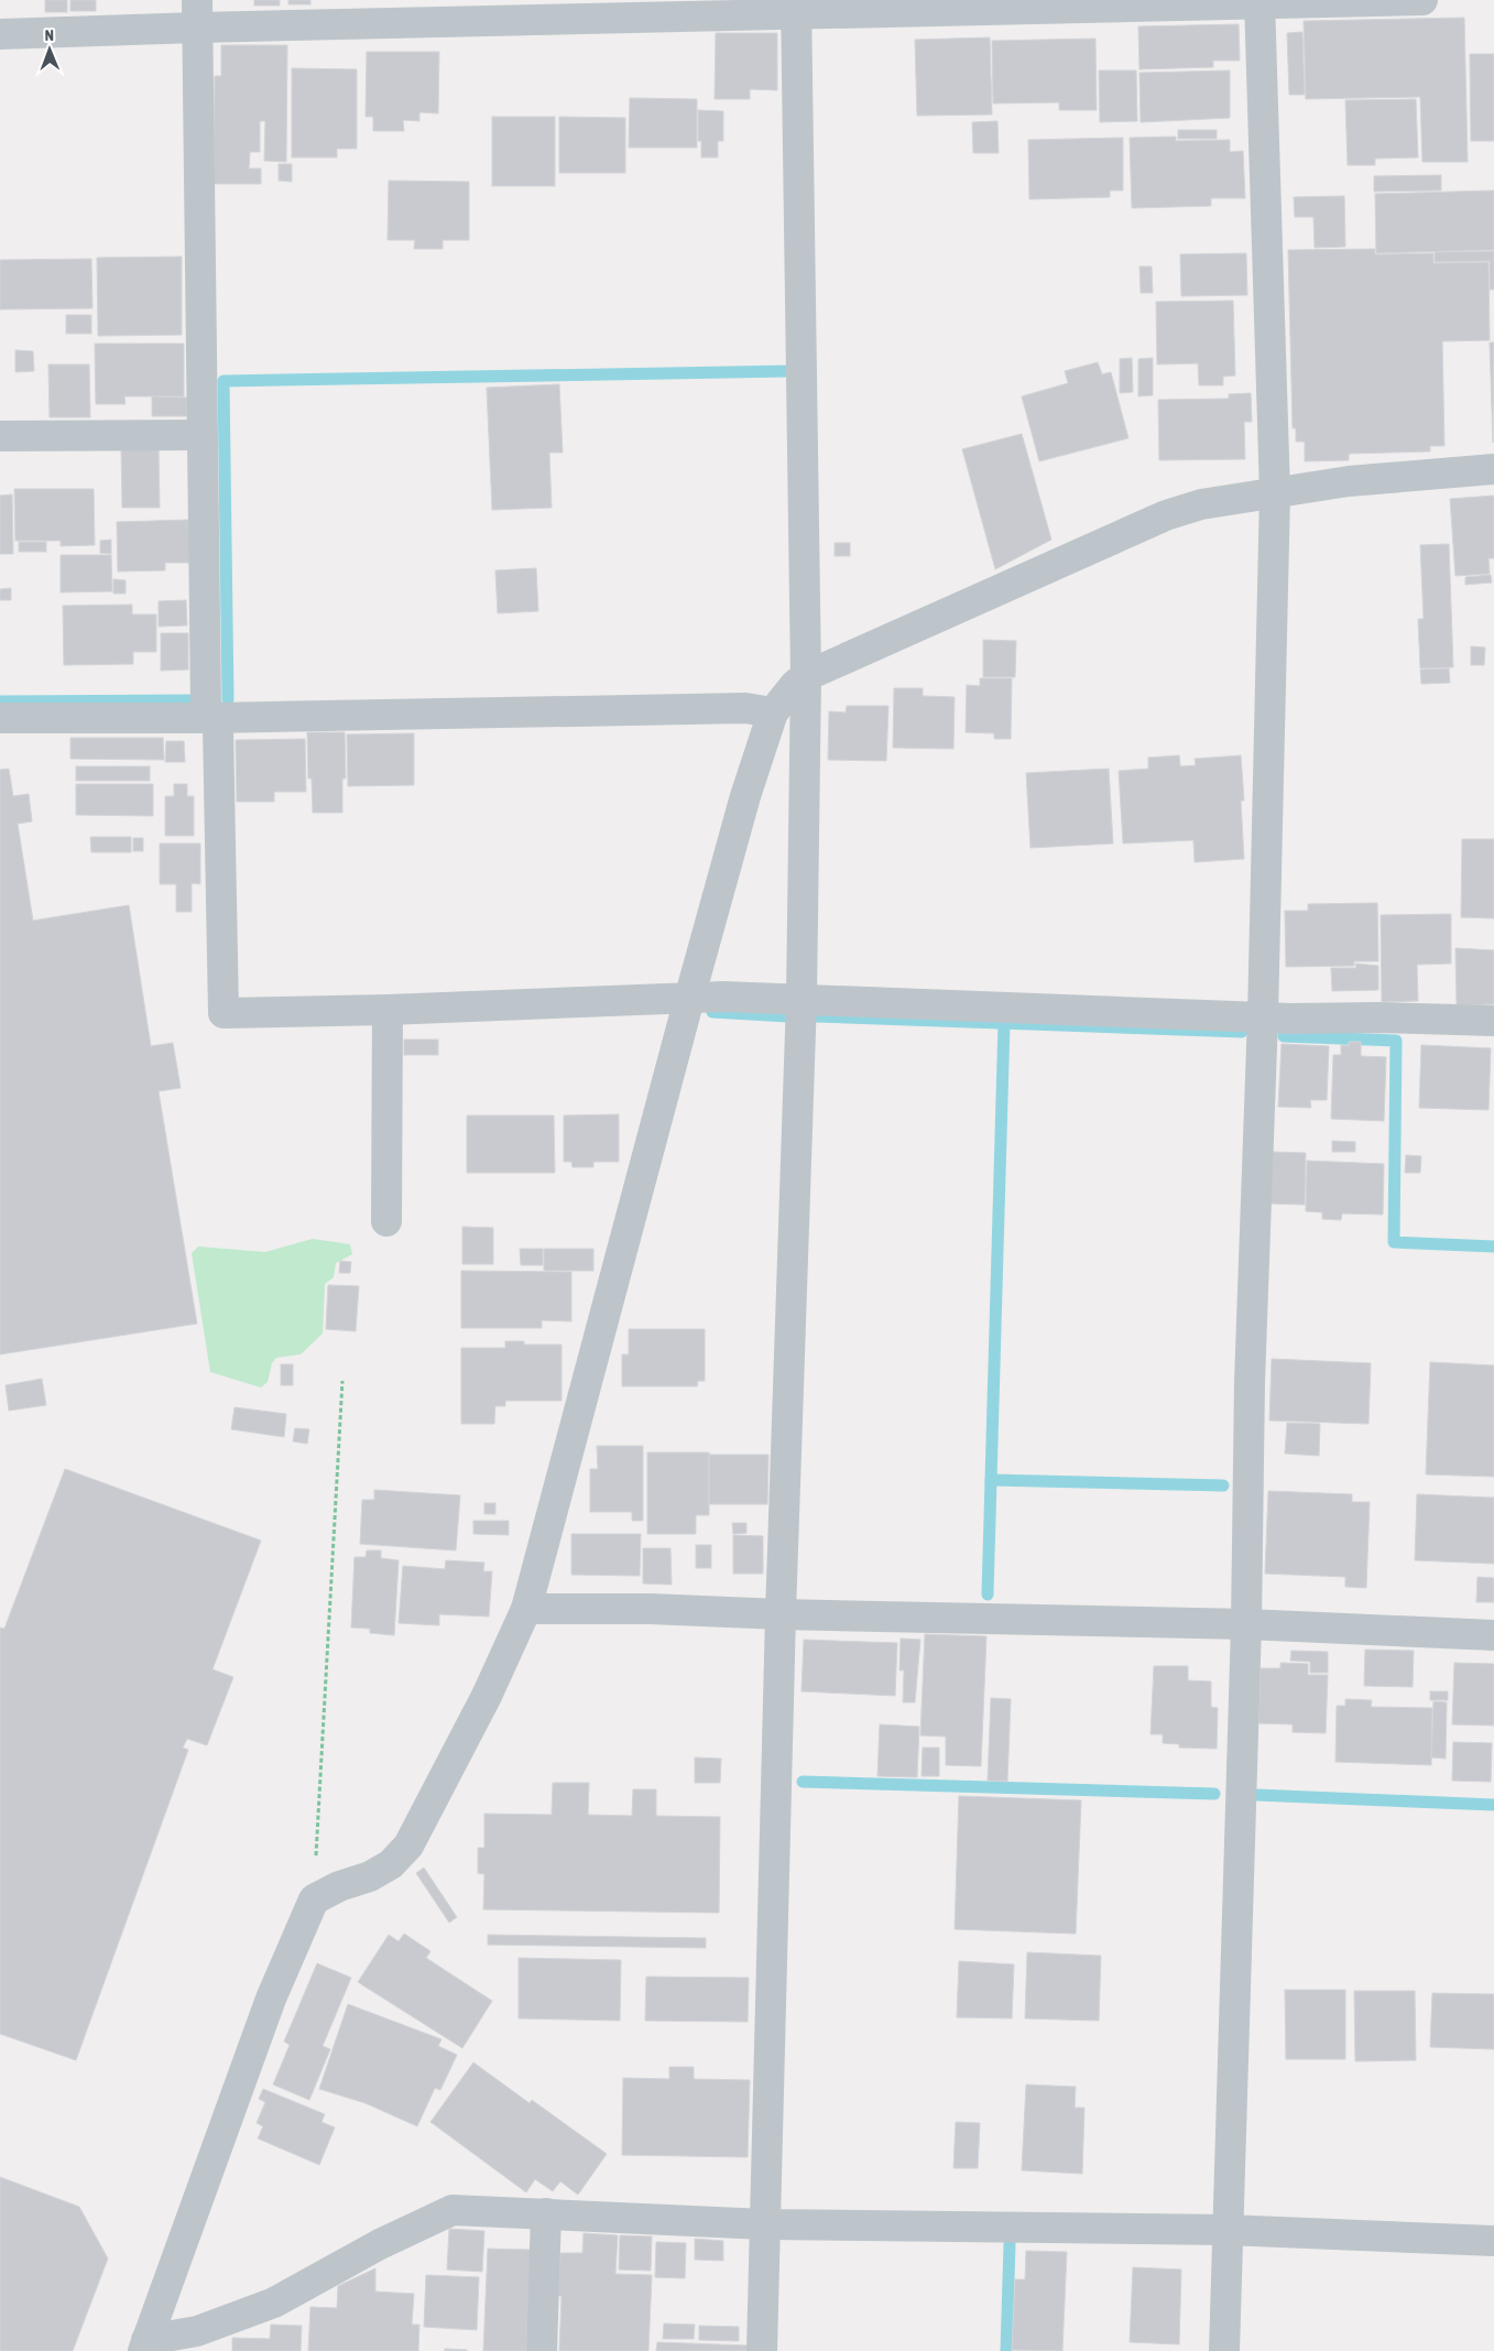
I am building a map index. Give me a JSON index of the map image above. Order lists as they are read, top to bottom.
{
  "north": "top"
}
